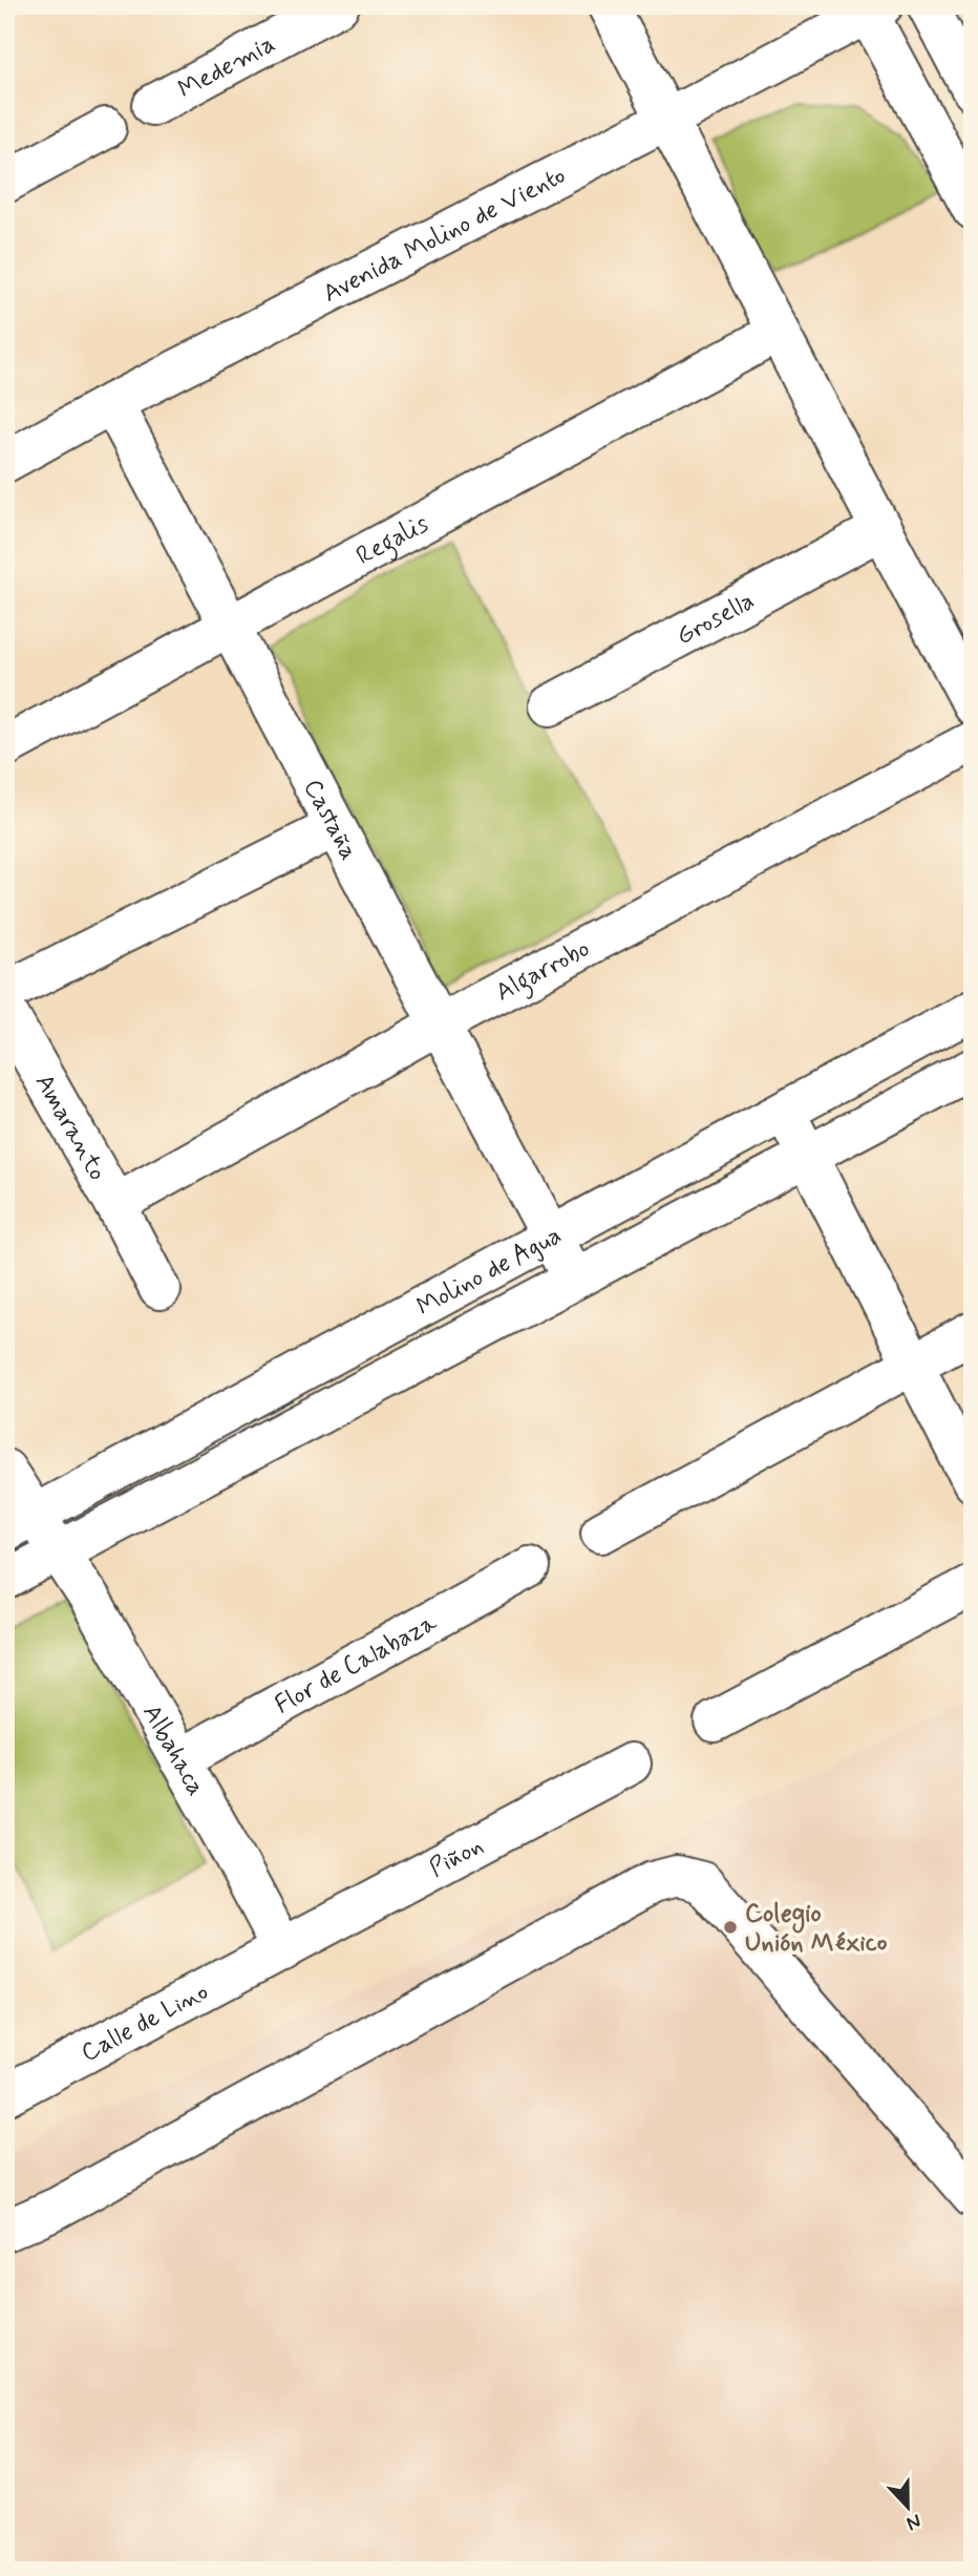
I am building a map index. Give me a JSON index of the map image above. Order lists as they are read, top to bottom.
{
  "streets": {
    "street": [
      "Medemia",
      "Avenida Molino de Viento",
      "Regalis",
      "Grosella",
      "Castaña",
      "Algarrobo",
      "Amaranto",
      "Molino de Agua",
      "Flor de Calabaza",
      "Albahaca",
      "Piñon",
      "Calle de Lino"
    ]
  },
  "crossings": [
    ["Avenida Molino de Viento", "Castaña"],
    ["Regalis", "Castaña"],
    ["Castaña", "Algarrobo"],
    ["Castaña", "Molino de Agua"],
    ["Algarrobo", "Amaranto"],
    ["Molino de Agua", "Albahaca"],
    ["Flor de Calabaza", "Albahaca"],
    ["Albahaca", "Piñon"],
    ["Albahaca", "Calle de Lino"],
    ["Piñon", "Calle de Lino"]
  ],
  "places": ["Colegio Unión México"],
  "north": "bottom"
}
